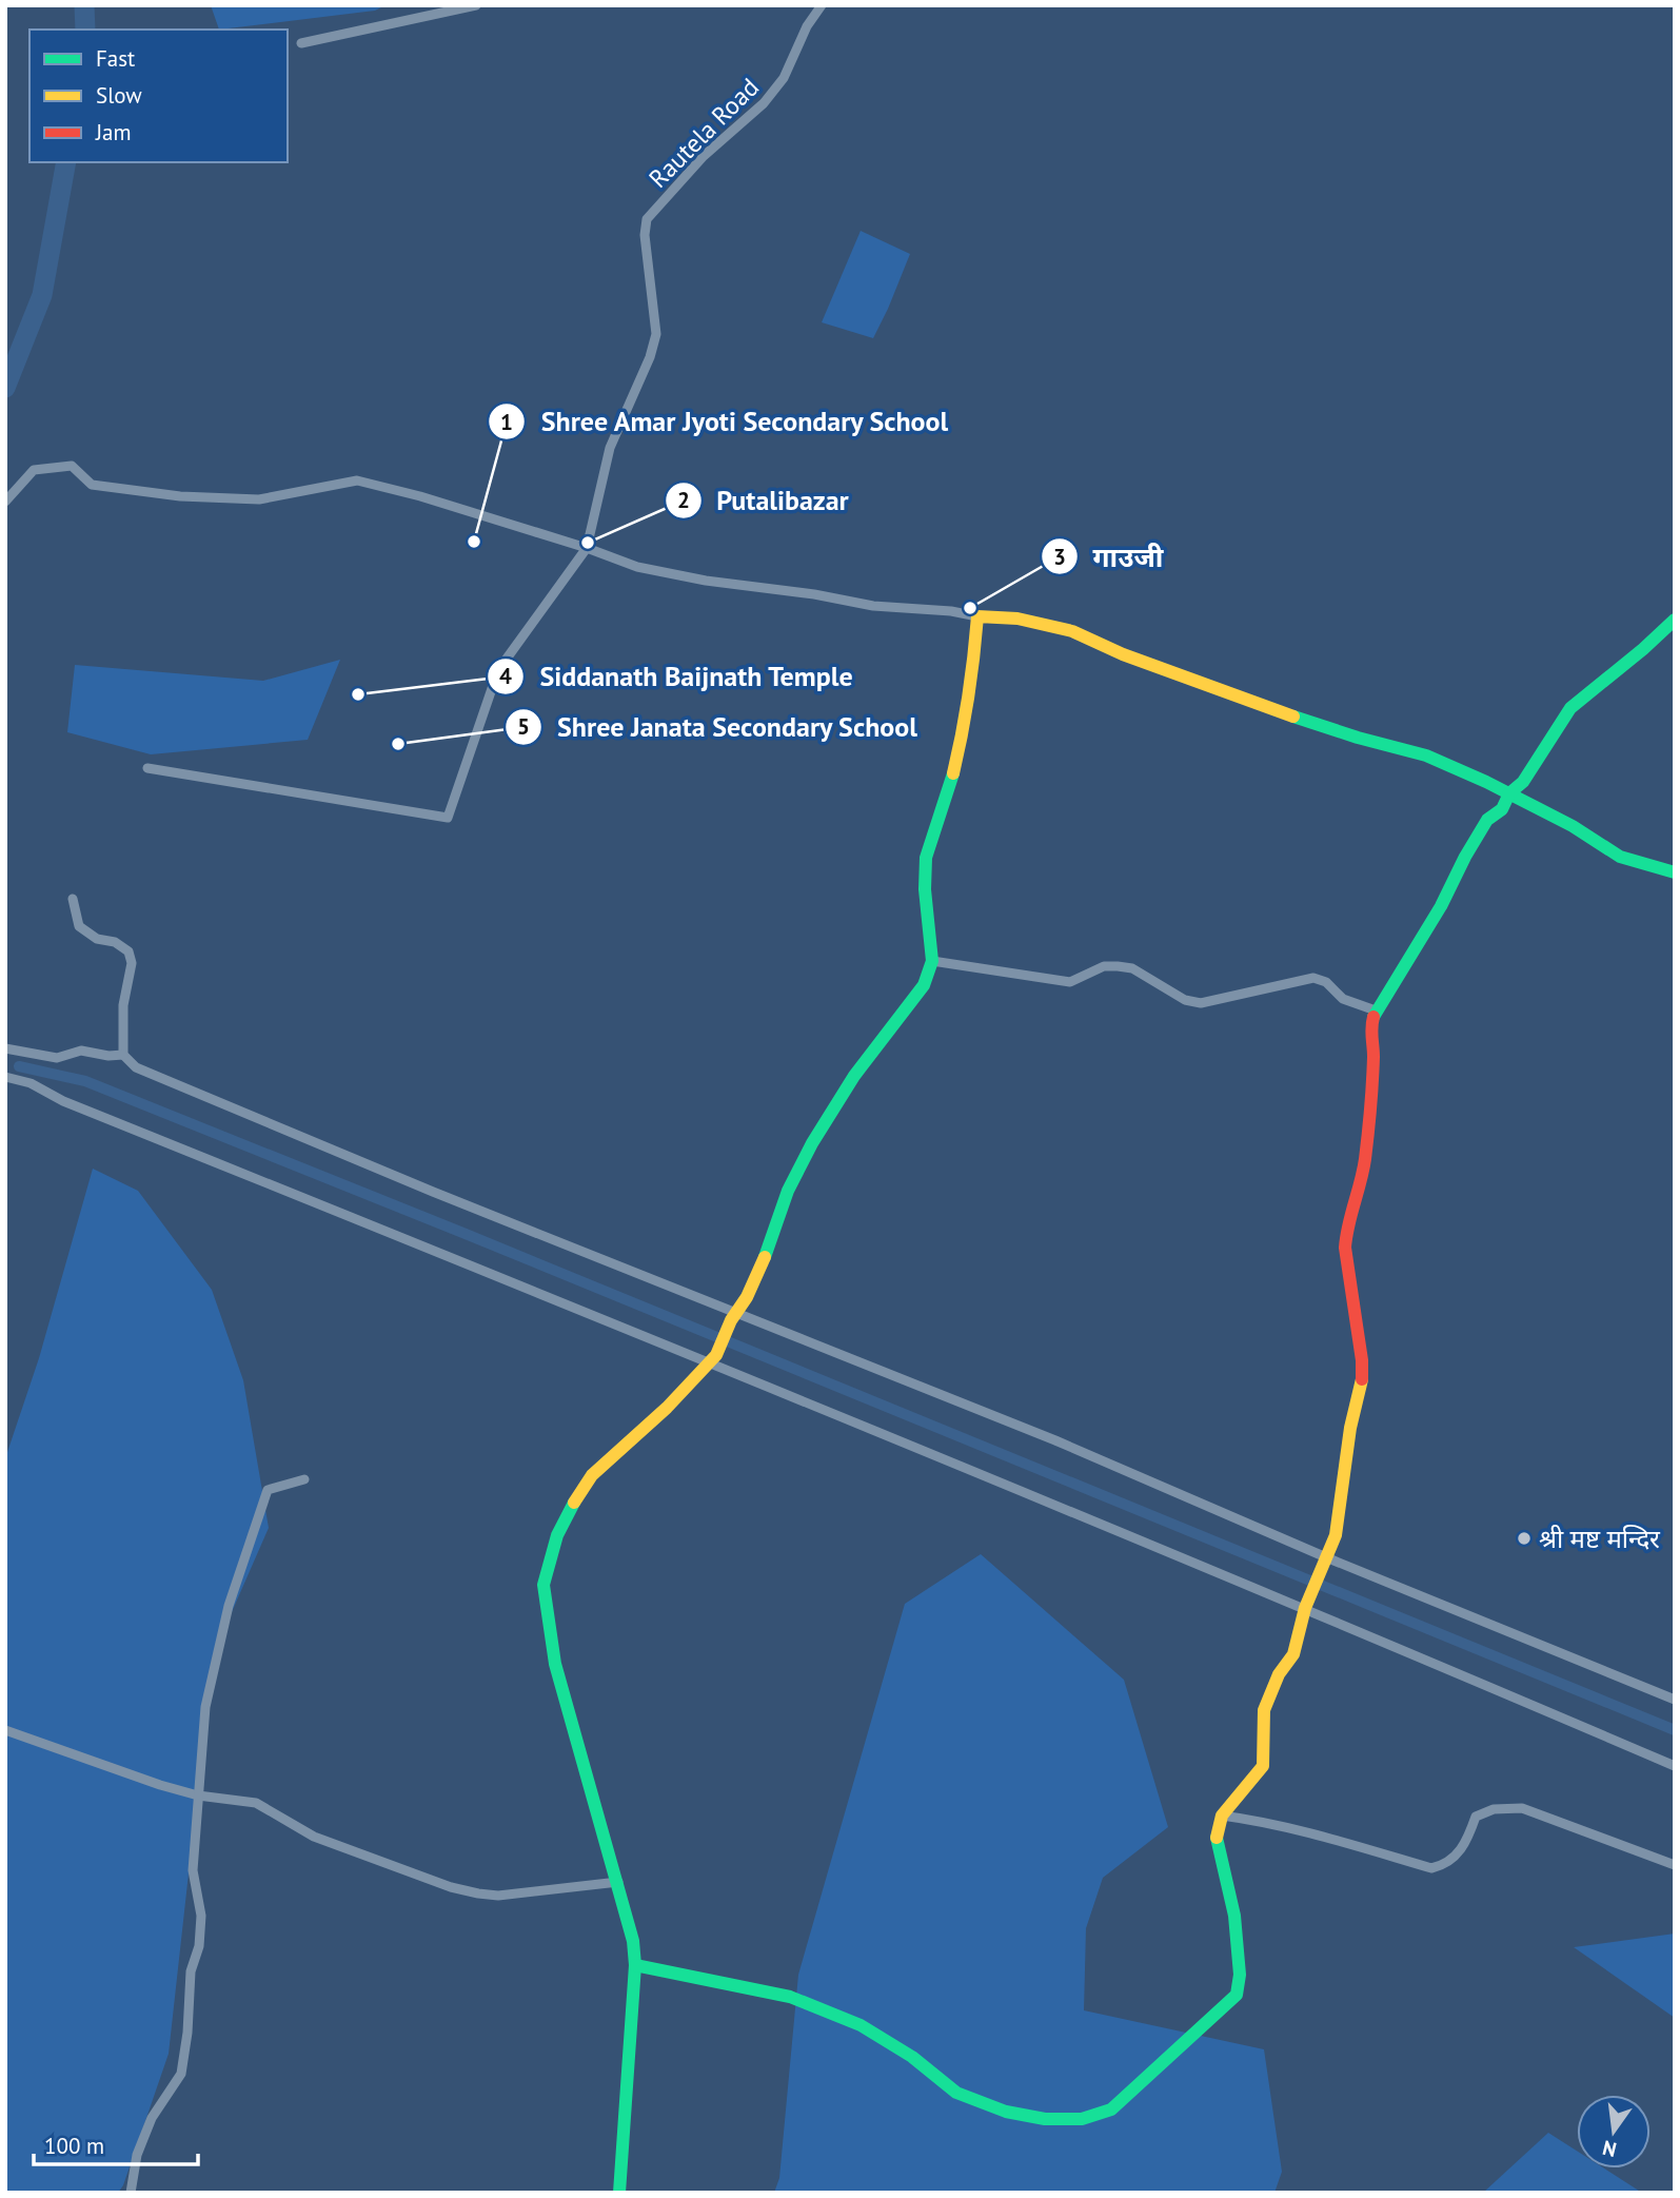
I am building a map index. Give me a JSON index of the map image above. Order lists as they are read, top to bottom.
{
  "streets": {
    "street": ["Rautela Road"]
  },
  "places": [
    "Shree Amar Jyoti Secondary School",
    "Putalibazar",
    "गाउजी",
    "Siddanath Baijnath Temple",
    "Shree Janata Secondary School",
    "श्री मष्ट मन्दिर"
  ],
  "legend": ["Fast", "Slow", "Jam"],
  "scale_bar": "100 m",
  "north": "bottom"
}
